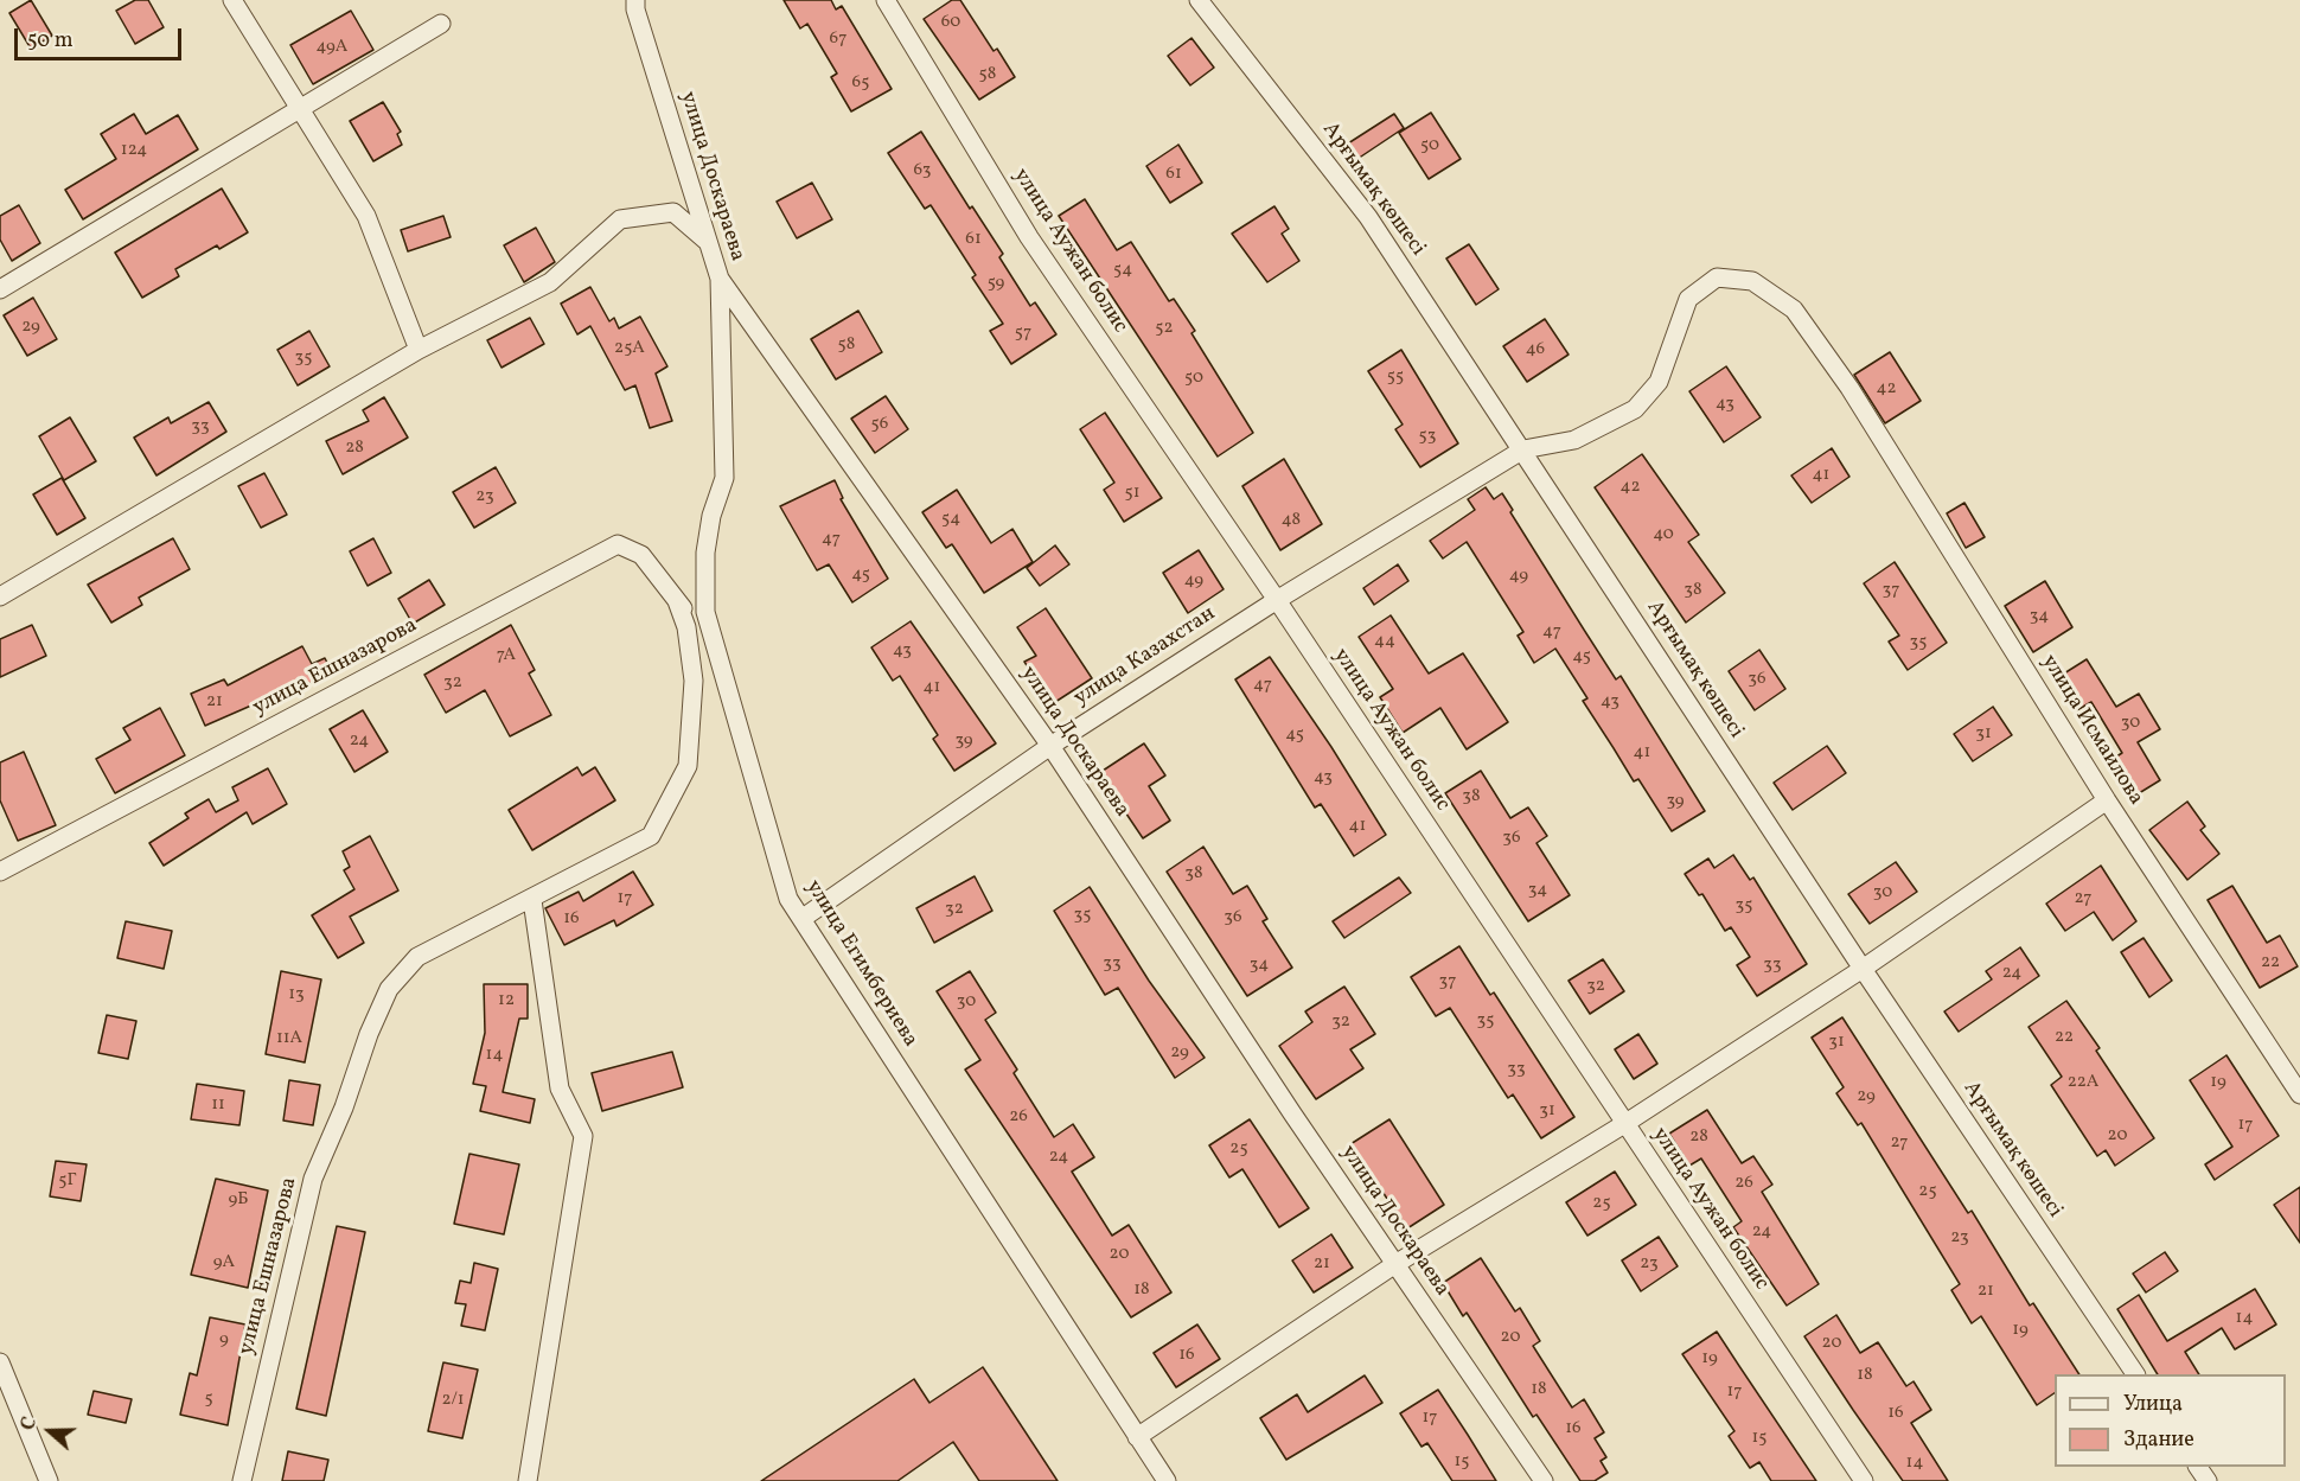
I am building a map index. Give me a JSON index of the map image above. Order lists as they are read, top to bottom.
{
  "streets": {
    "street": [
      "улица Доскараева",
      "Арғымақ көшесі",
      "улица Аужан болис",
      "улица Казахстан",
      "улица Ешназарова",
      "улица Исмаилова",
      "улица Егимбериева"
    ]
  },
  "crossings": [
    ["улица Доскараева", "улица Казахстан"],
    ["улица Доскараева", "улица Егимбериева"],
    ["Арғымақ көшесі", "улица Казахстан"],
    ["Арғымақ көшесі", "улица Исмаилова"],
    ["улица Аужан болис", "улица Казахстан"],
    ["улица Казахстан", "улица Исмаилова"],
    ["улица Казахстан", "улица Егимбериева"],
    ["улица Ешназарова", "улица Егимбериева"]
  ],
  "house_numbers": [
    "60",
    "67",
    "49А",
    "58",
    "65",
    "50",
    "124",
    "63",
    "61",
    "61",
    "54",
    "59",
    "29",
    "52",
    "57",
    "58",
    "25А",
    "46",
    "35",
    "55",
    "50",
    "42",
    "43",
    "56",
    "33",
    "53",
    "28",
    "41",
    "42",
    "51",
    "23",
    "54",
    "48",
    "40",
    "47",
    "45",
    "49",
    "49",
    "38",
    "37",
    "34",
    "47",
    "44",
    "35",
    "43",
    "7А",
    "45",
    "36",
    "32",
    "47",
    "41",
    "21",
    "43",
    "30",
    "31",
    "45",
    "24",
    "39",
    "41",
    "43",
    "38",
    "39",
    "41",
    "36",
    "38",
    "34",
    "30",
    "17",
    "27",
    "35",
    "32",
    "35",
    "36",
    "16",
    "22",
    "33",
    "34",
    "33",
    "24",
    "37",
    "32",
    "13",
    "12",
    "30",
    "35",
    "32",
    "22",
    "11А",
    "31",
    "29",
    "14",
    "33",
    "22А",
    "19",
    "29",
    "11",
    "31",
    "26",
    "17",
    "20",
    "28",
    "27",
    "25",
    "24",
    "5Г",
    "26",
    "25",
    "9Б",
    "25",
    "24",
    "23",
    "20",
    "9А",
    "21",
    "23",
    "18",
    "21",
    "14",
    "19",
    "20",
    "9",
    "20",
    "16",
    "19",
    "18",
    "18",
    "17",
    "5",
    "2/1",
    "16",
    "17",
    "16",
    "15",
    "15",
    "14"
  ],
  "legend": ["Улица", "Здание"],
  "scale_bar": "50 m",
  "north": "left"
}
